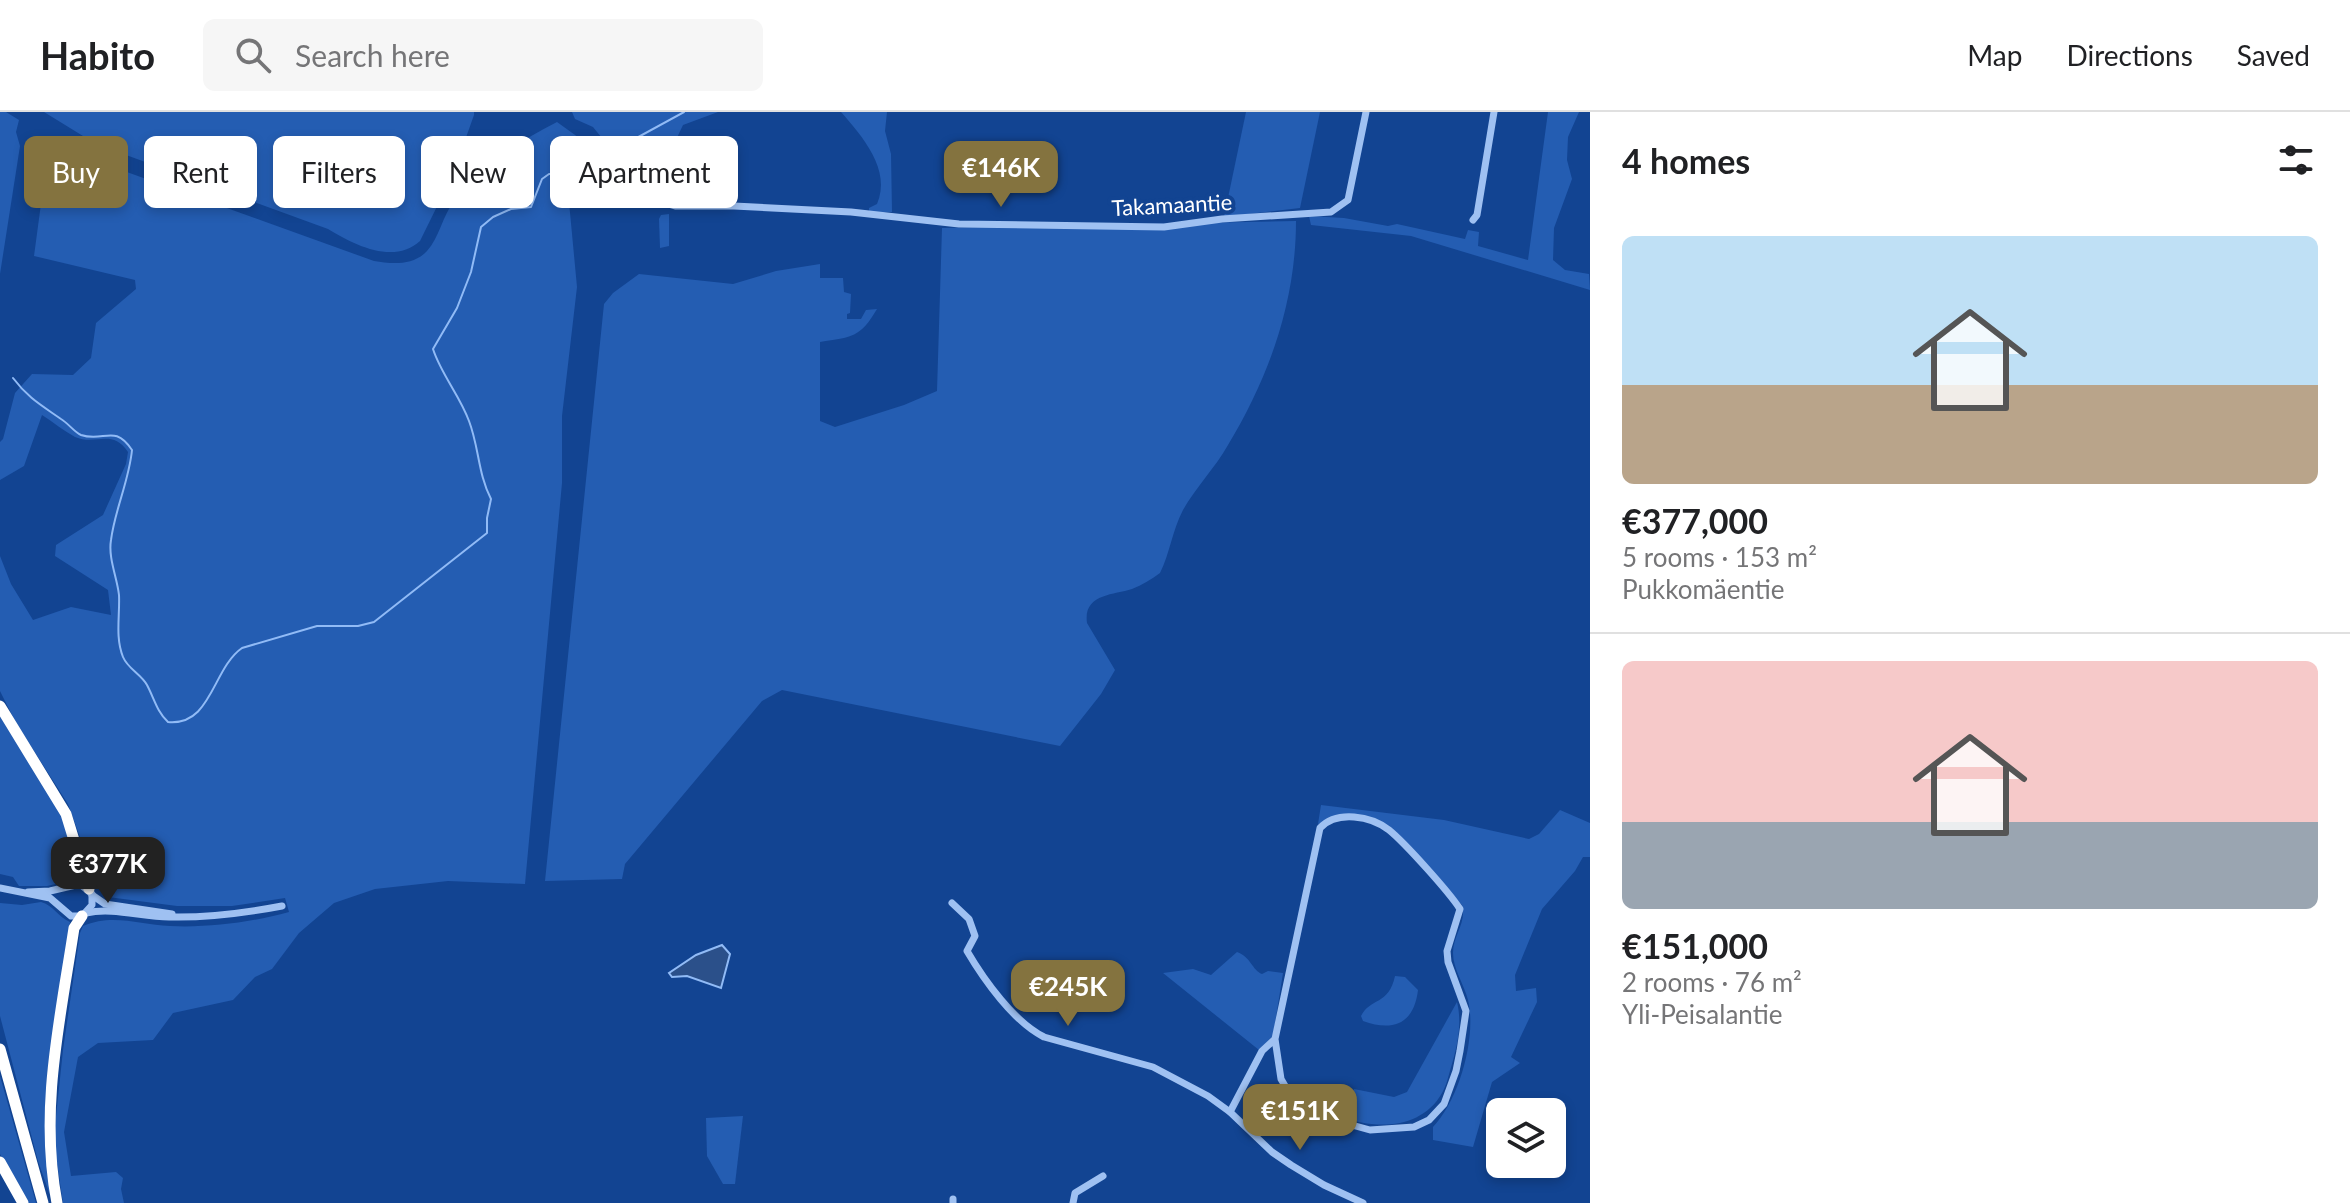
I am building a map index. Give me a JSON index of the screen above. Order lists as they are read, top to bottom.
{
  "streets": {
    "street": ["Takamaantie"]
  },
  "page": {
    "header": "Habito",
    "search": "Search here",
    "nav": ["Map", "Directions", "Saved"],
    "heading": "4 homes",
    "chip": [
      "Buy",
      "Rent",
      "Filters",
      "New",
      "Apartment"
    ],
    "price": [
      "€146K",
      "€377K",
      "€245K",
      "€151K"
    ],
    "list": [
      {
        "name": "€377,000",
        "note": "5 rooms · 153 m² · Pukkomäentie"
      },
      {
        "name": "€151,000",
        "note": "2 rooms · 76 m² · Yli-Peisalantie"
      }
    ]
  }
}
